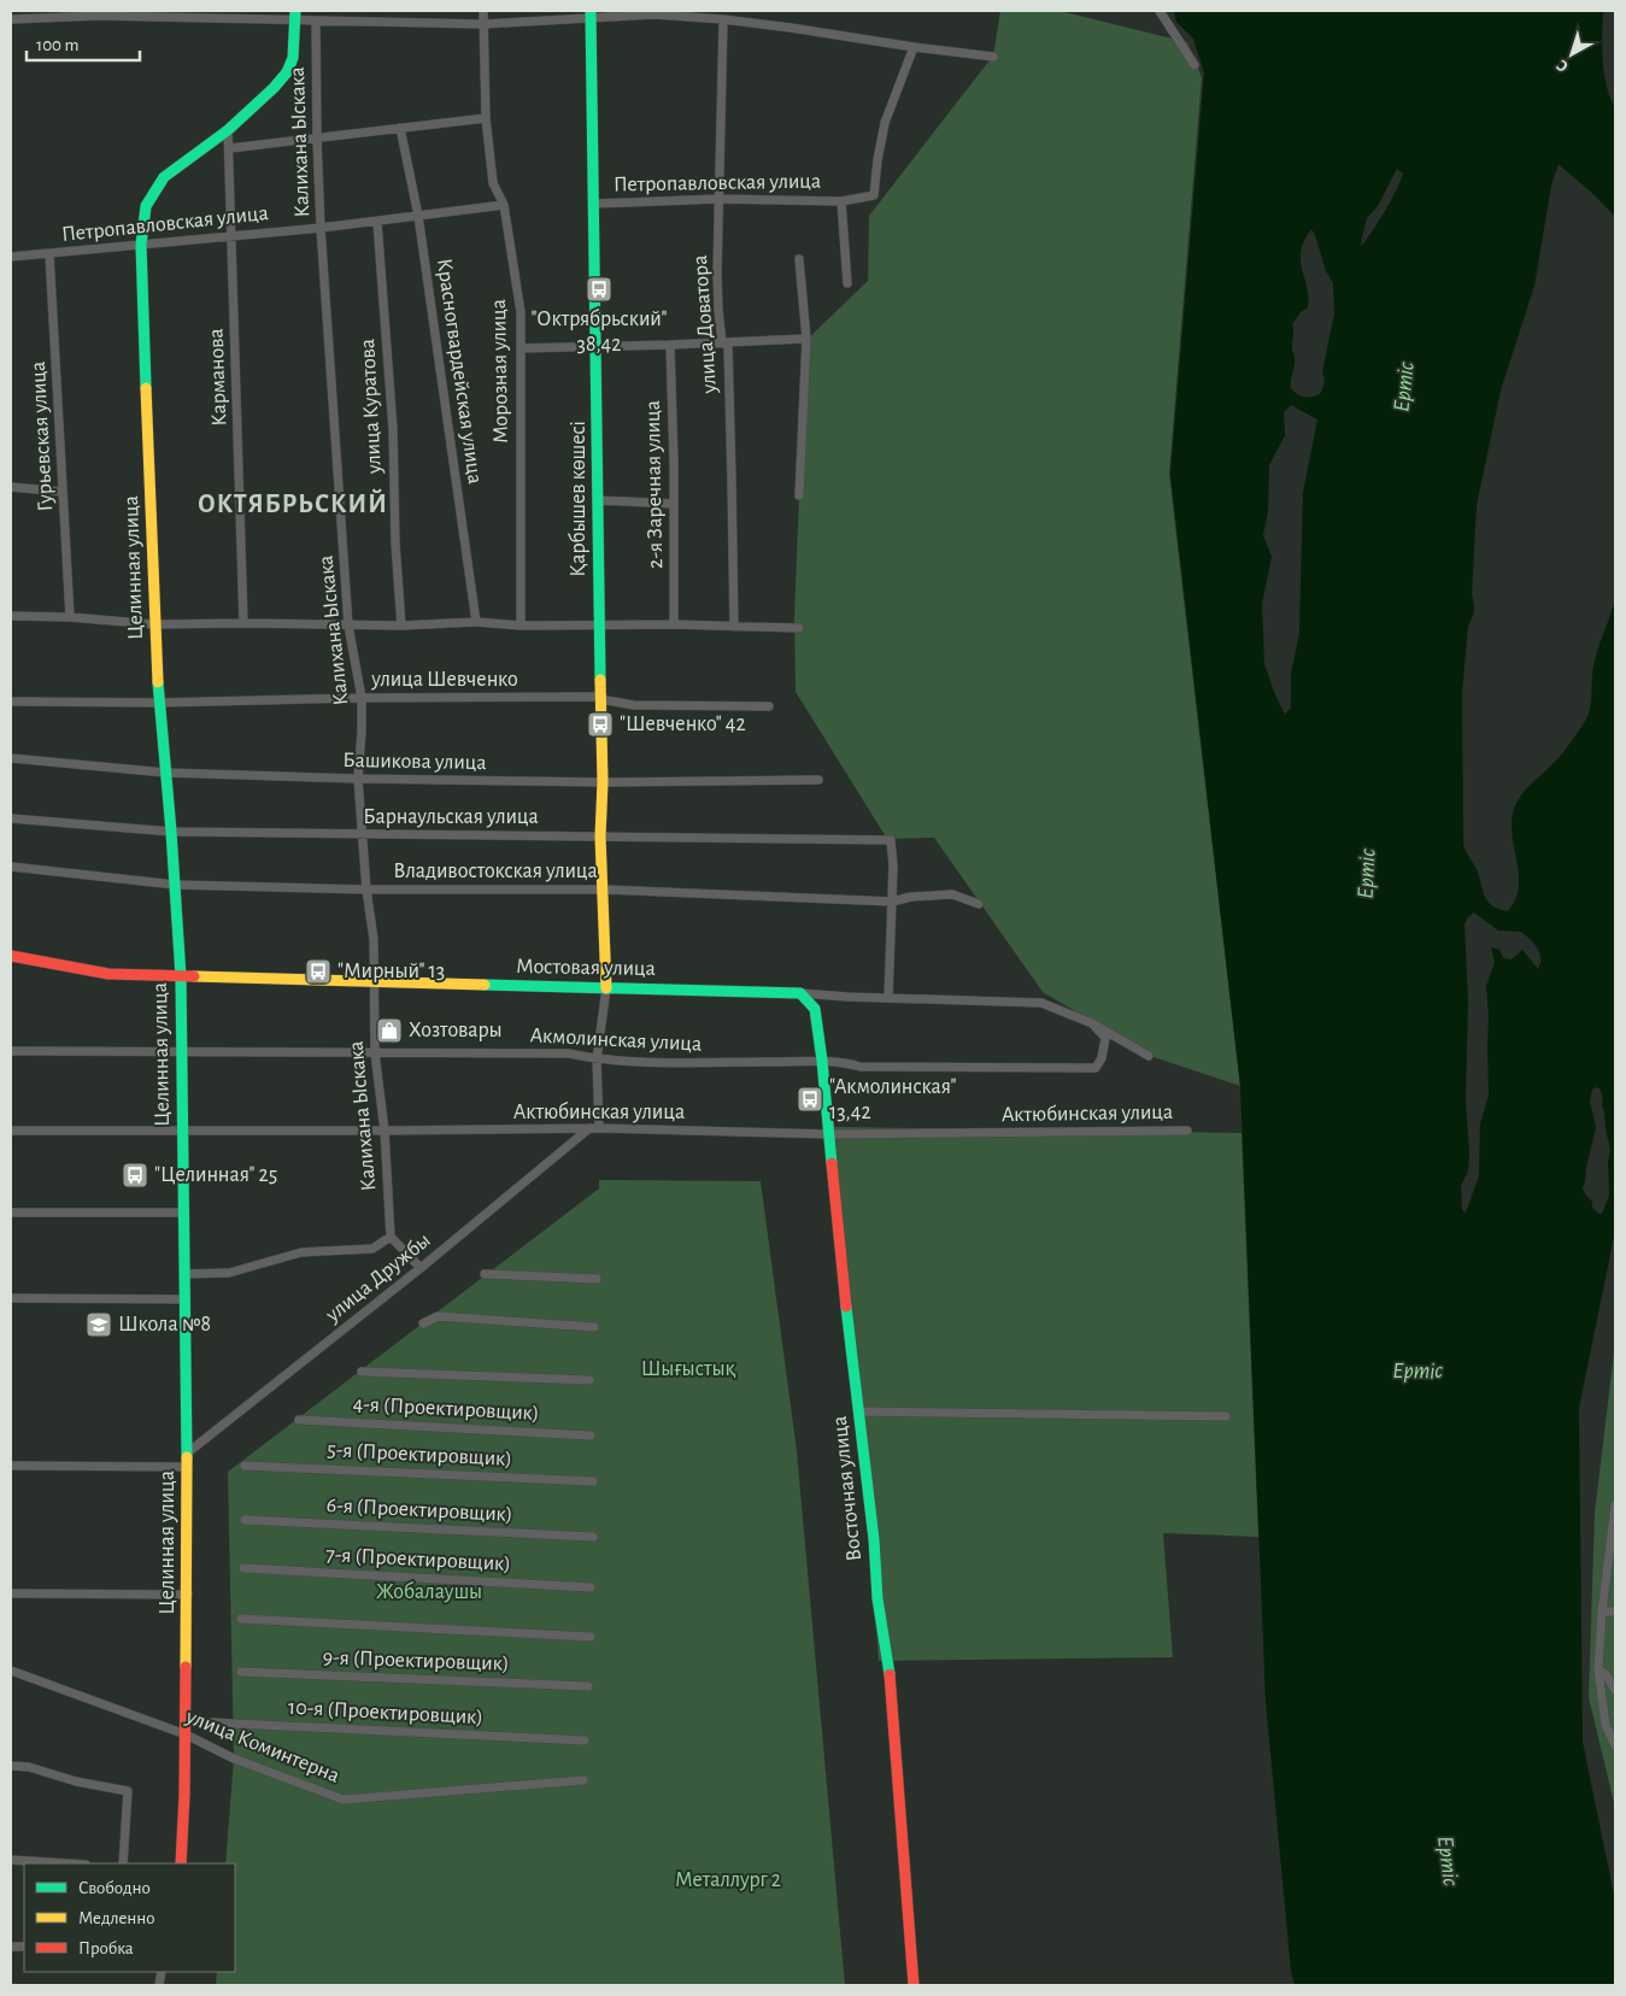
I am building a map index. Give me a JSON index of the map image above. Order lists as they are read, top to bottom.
{
  "streets": {
    "street": [
      "Калихана Ыскака",
      "Петропавловская улица",
      "улица Доватора",
      "Красногвардейская улица",
      "Морозная улица",
      "Карманова",
      "улица Куратова",
      "Гурьевская улица",
      "2-я Заречная улица",
      "Қарбышев көшесі",
      "Целинная улица",
      "улица Шевченко",
      "Башикова улица",
      "Барнаульская улица",
      "Владивостокская улица",
      "Мостовая улица",
      "Акмолинская улица",
      "Актюбинская улица",
      "улица Дружбы",
      "4-я (Проектировщик)",
      "5-я (Проектировщик)",
      "Восточная улица",
      "6-я (Проектировщик)",
      "7-я (Проектировщик)",
      "9-я (Проектировщик)",
      "10-я (Проектировщик)",
      "улица Коминтерна"
    ]
  },
  "crossings": [
    ["Калихана Ыскака", "Петропавловская улица"],
    ["Калихана Ыскака", "улица Шевченко"],
    ["Калихана Ыскака", "Башикова улица"],
    ["Калихана Ыскака", "Барнаульская улица"],
    ["Калихана Ыскака", "Владивостокская улица"],
    ["Калихана Ыскака", "Мостовая улица"],
    ["Калихана Ыскака", "Акмолинская улица"],
    ["Калихана Ыскака", "Актюбинская улица"],
    ["Петропавловская улица", "улица Доватора"],
    ["Петропавловская улица", "Красногвардейская улица"],
    ["Петропавловская улица", "Морозная улица"],
    ["Петропавловская улица", "Карманова"],
    ["Петропавловская улица", "улица Куратова"],
    ["Петропавловская улица", "Гурьевская улица"],
    ["Петропавловская улица", "Қарбышев көшесі"],
    ["Петропавловская улица", "Целинная улица"],
    ["Карманова", "Целинная улица"],
    ["Қарбышев көшесі", "улица Шевченко"],
    ["Қарбышев көшесі", "Башикова улица"],
    ["Қарбышев көшесі", "Барнаульская улица"],
    ["Қарбышев көшесі", "Владивостокская улица"],
    ["Қарбышев көшесі", "Мостовая улица"],
    ["Целинная улица", "улица Шевченко"],
    ["Целинная улица", "Башикова улица"],
    ["Целинная улица", "Барнаульская улица"],
    ["Целинная улица", "Владивостокская улица"],
    ["Целинная улица", "Мостовая улица"],
    ["Целинная улица", "Акмолинская улица"],
    ["Целинная улица", "Актюбинская улица"],
    ["Целинная улица", "улица Дружбы"],
    ["Целинная улица", "10-я (Проектировщик)"],
    ["Целинная улица", "улица Коминтерна"],
    ["Барнаульская улица", "Владивостокская улица"],
    ["Мостовая улица", "Акмолинская улица"],
    ["Мостовая улица", "Восточная улица"],
    ["Акмолинская улица", "Восточная улица"],
    ["Актюбинская улица", "улица Дружбы"],
    ["Актюбинская улица", "Восточная улица"]
  ],
  "districts": ["ОКТЯБРЬСКИЙ"],
  "water": ["Ертіс"],
  "parks": ["Шығыстық", "Жобалаушы", "Металлург 2"],
  "places": {
    "bus stop": [
      "\"Октрябрьский\" 38,42",
      "\"Шевченко\" 42",
      "\"Мирный\" 13",
      "\"Акмолинская\" 13,42",
      "\"Целинная\" 25"
    ],
    "shop": ["Хозтовары"],
    "school or university": ["Школа №8"]
  },
  "legend": ["Свободно", "Медленно", "Пробка"],
  "scale_bar": "100 m",
  "north": "bottom left"
}
